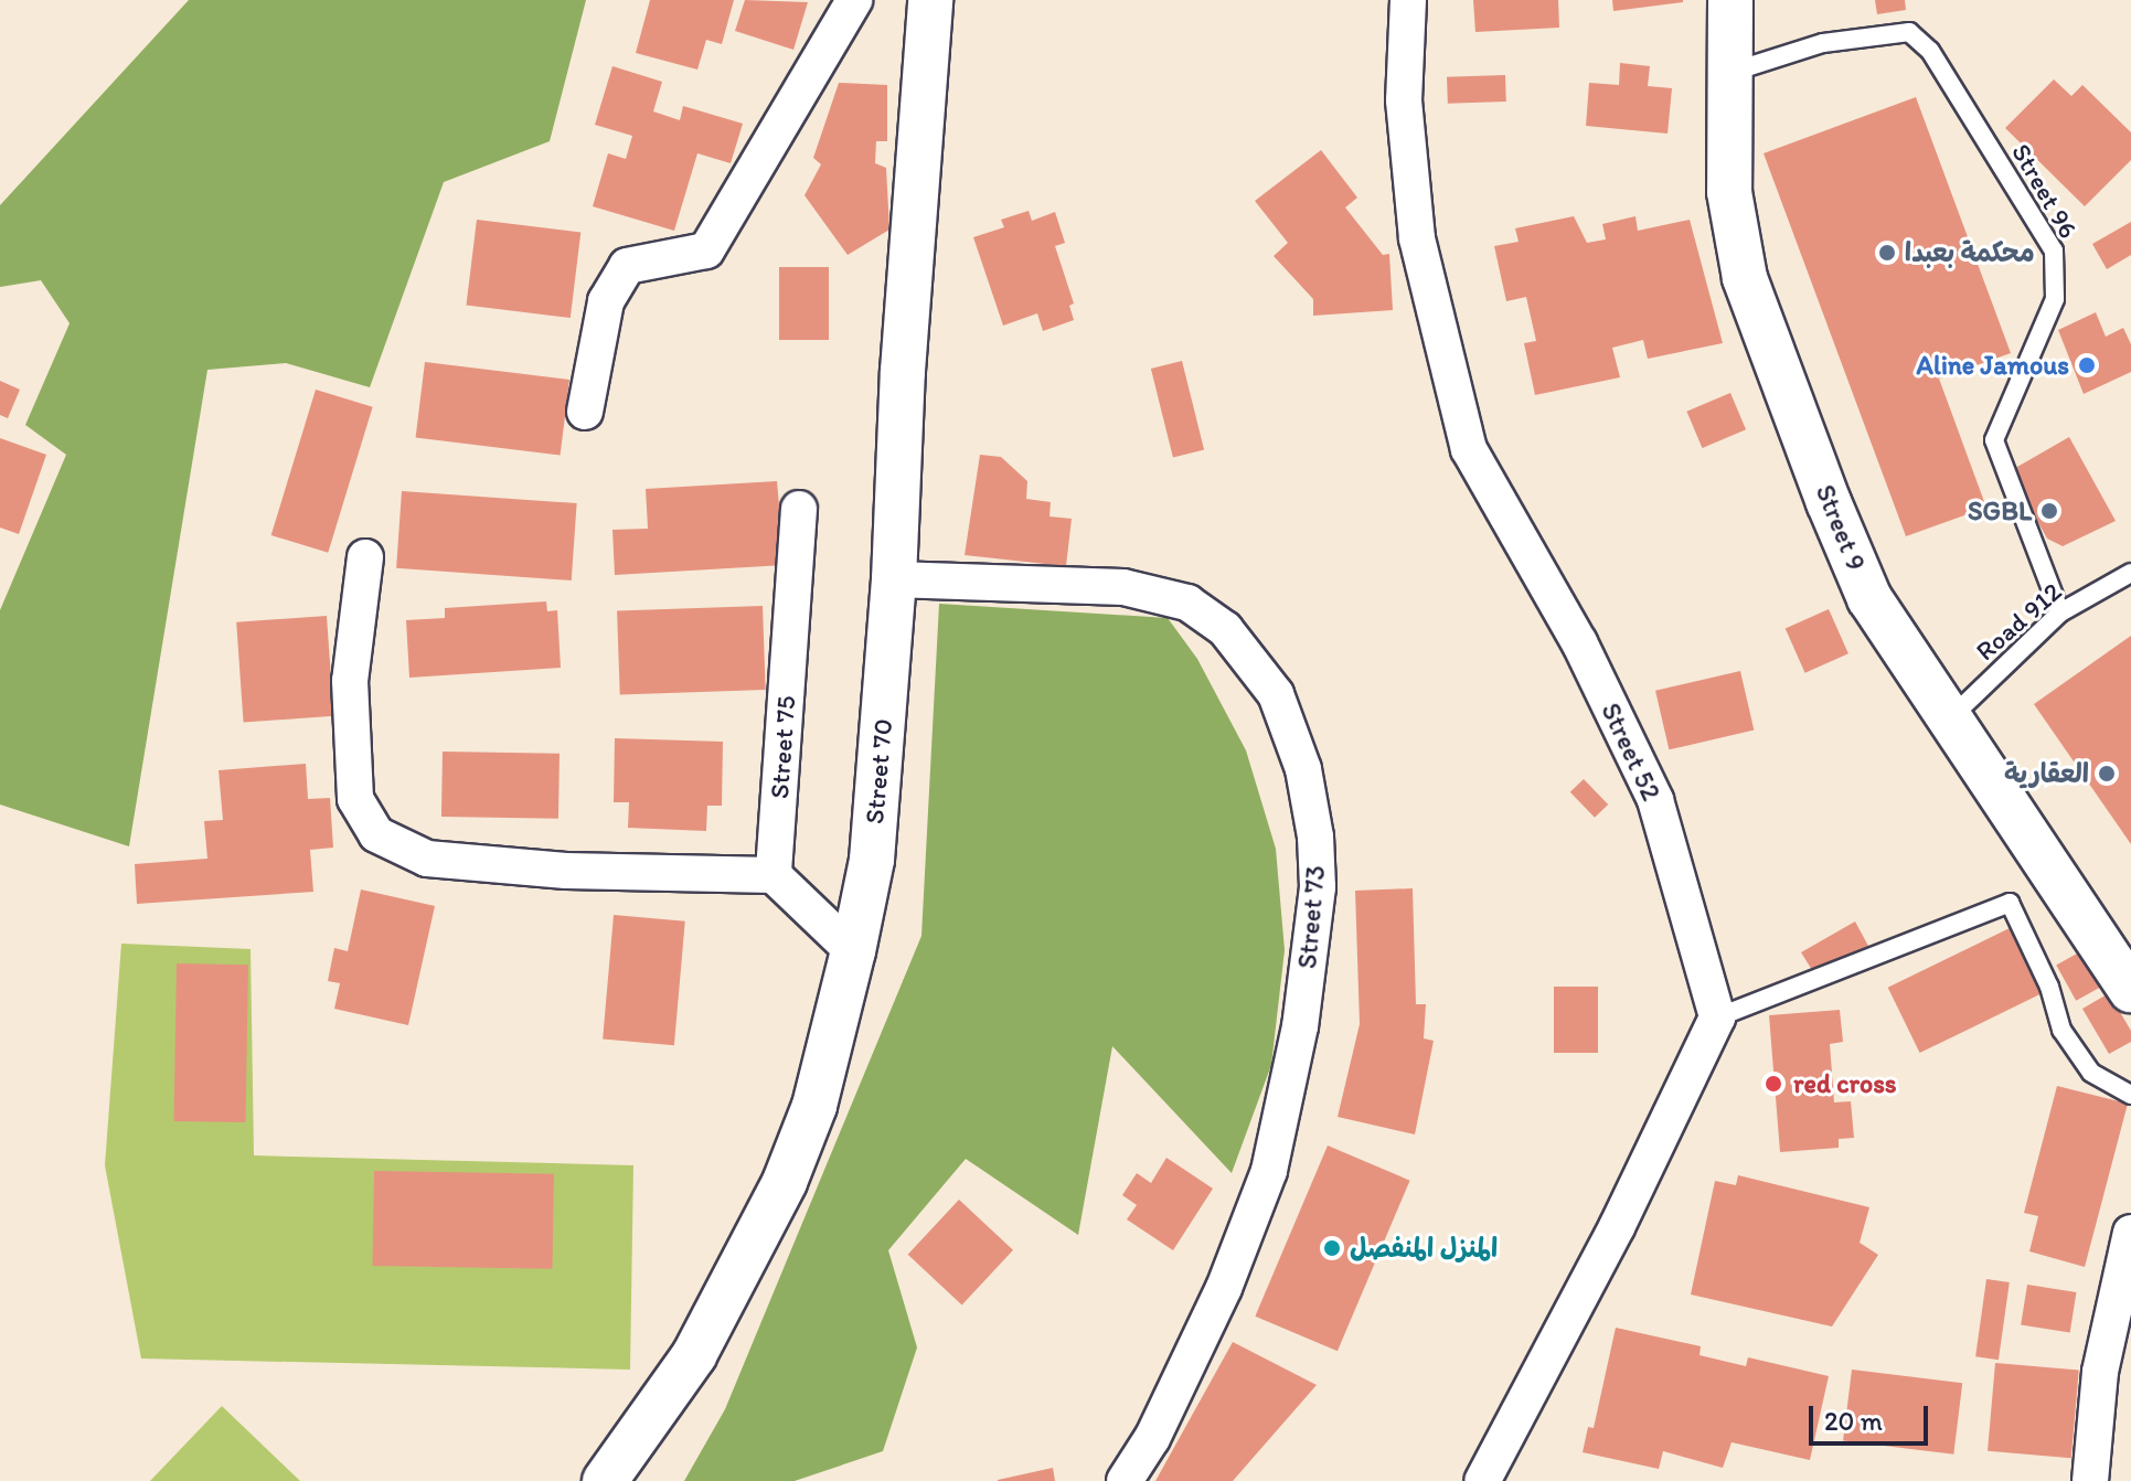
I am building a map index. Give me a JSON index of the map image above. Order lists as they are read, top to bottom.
{
  "streets": {
    "street": [
      "Street 9",
      "Street 75",
      "Street 52",
      "Street 70",
      "Street 73"
    ],
    "lane": ["Street 96", "Road 912"]
  },
  "crossings": [
    ["Street 96", "Street 9"],
    ["Street 96", "Road 912"],
    ["Street 9", "Road 912"],
    ["Street 70", "Street 73"]
  ],
  "places": [
    "محكمة بعبدا",
    "Aline Jamous",
    "SGBL",
    "العقارية",
    "red cross",
    "المنزل المنفصل"
  ],
  "scale_bar": "20 m"
}
